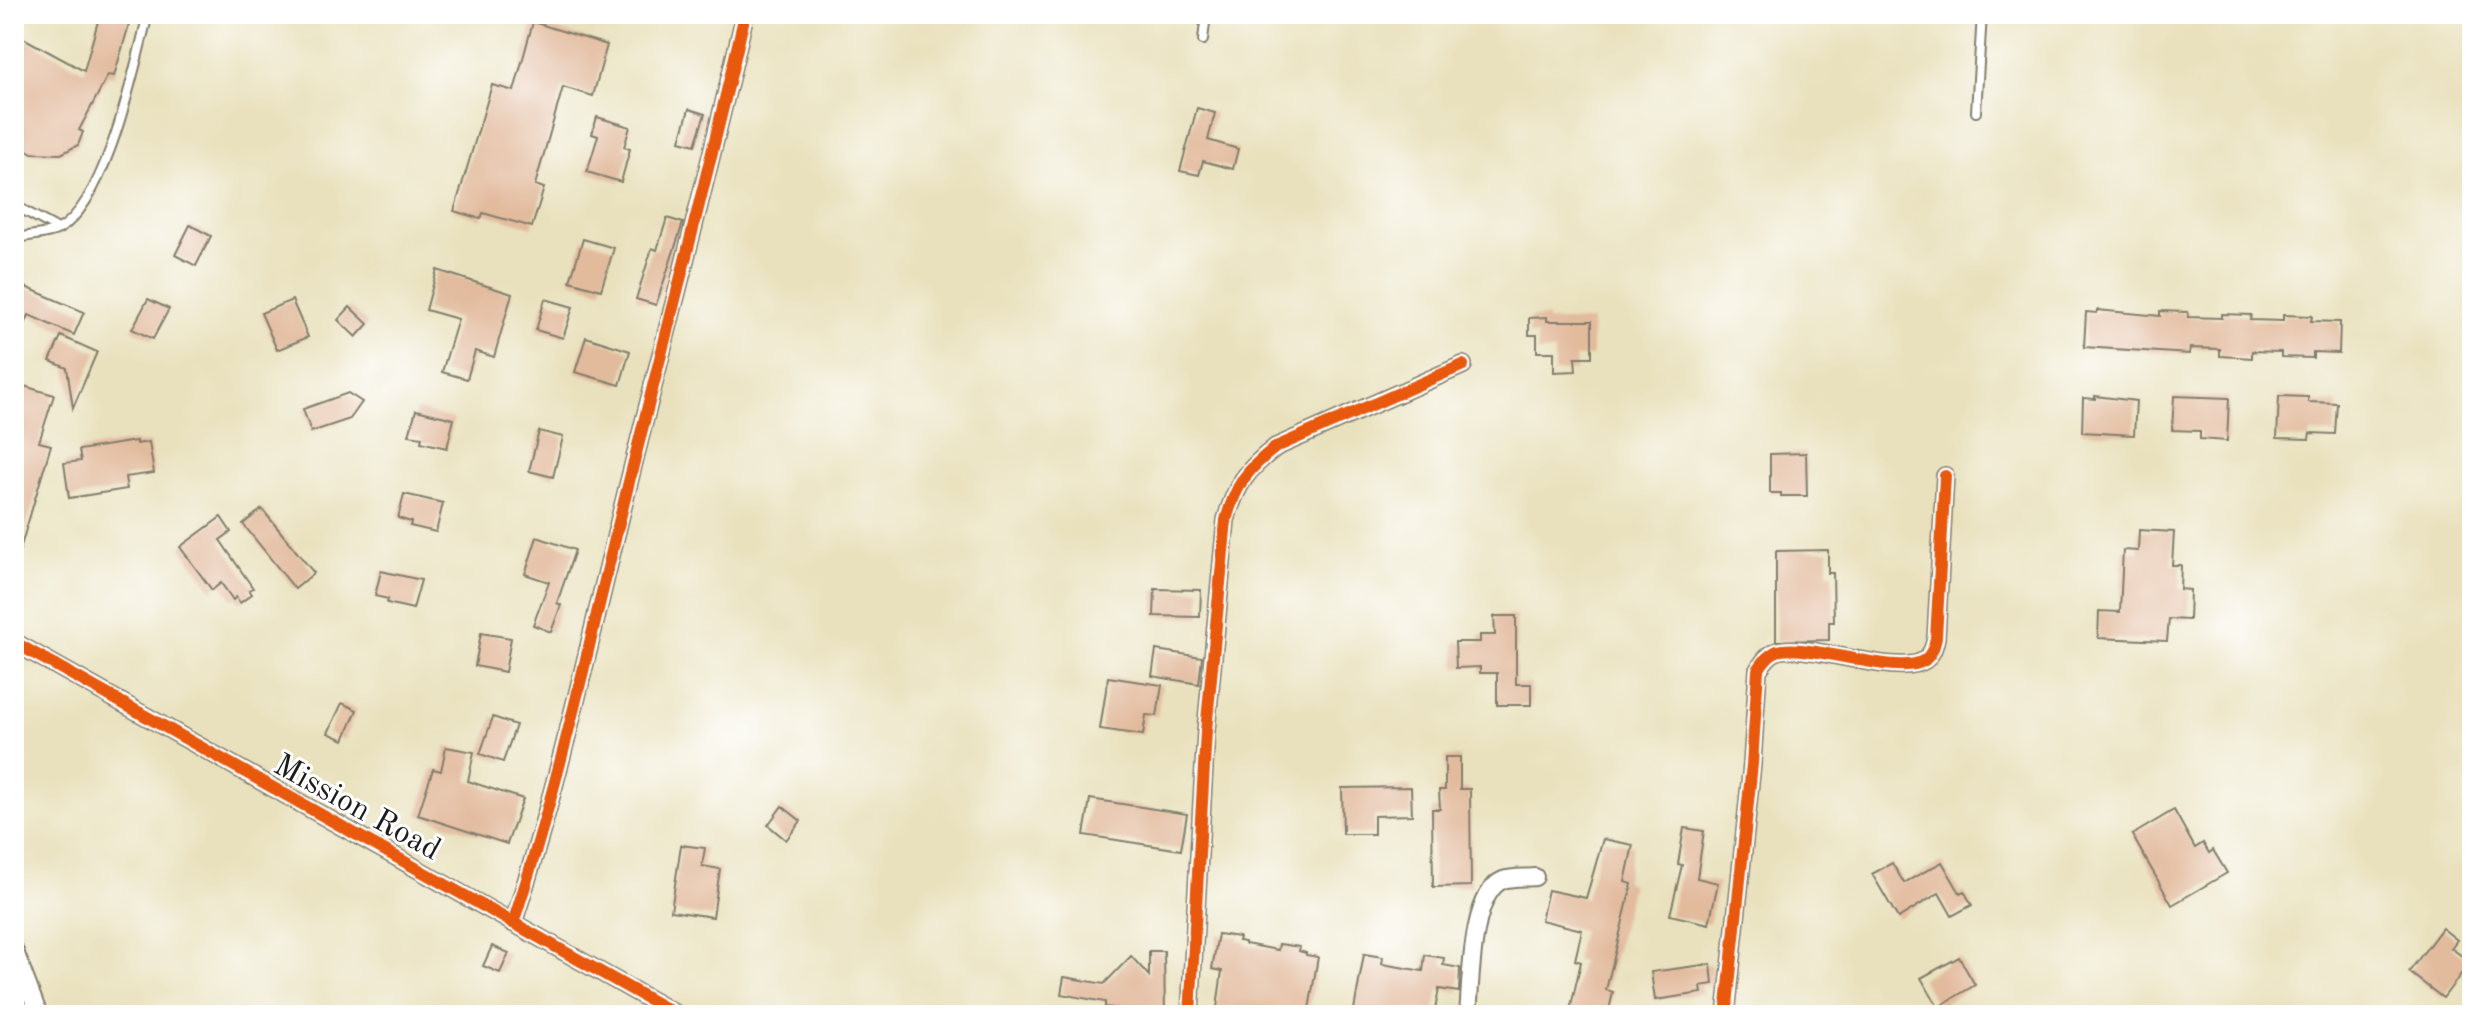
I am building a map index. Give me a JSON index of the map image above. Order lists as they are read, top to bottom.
{
  "streets": {
    "street": ["Mission Road"]
  }
}
